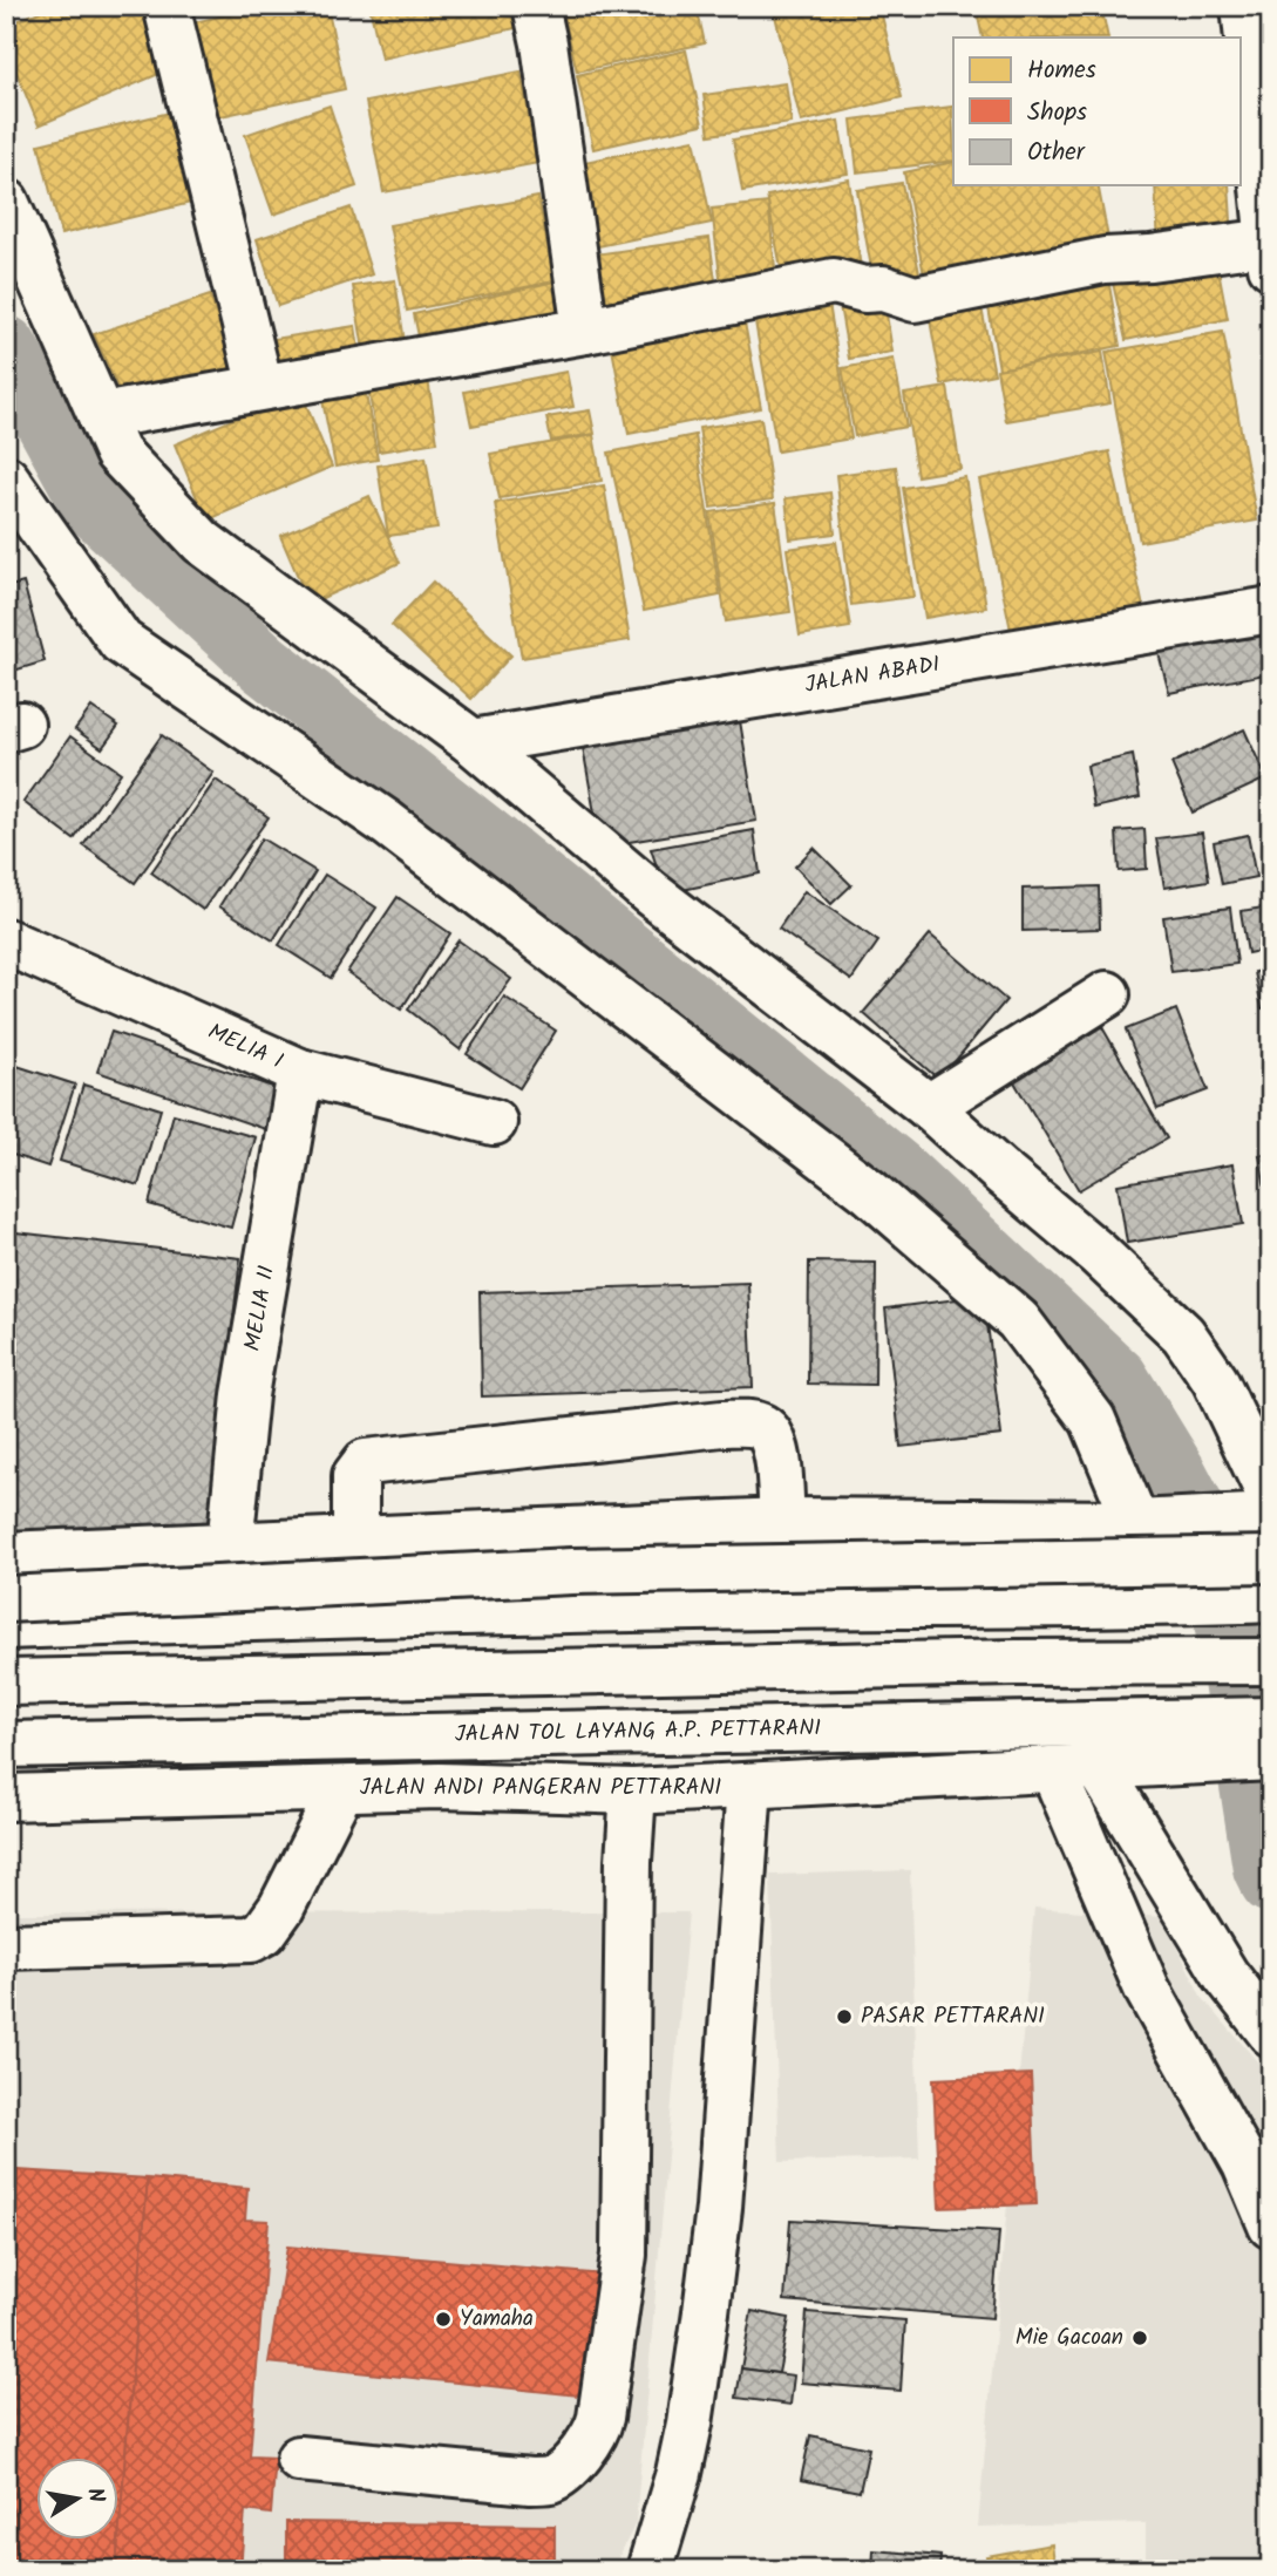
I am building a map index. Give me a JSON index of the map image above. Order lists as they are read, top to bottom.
{
  "streets": {
    "main road": [
      "JALAN ABADI",
      "MELIA I",
      "MELIA II",
      "JALAN TOL LAYANG A.P. PETTARANI",
      "JALAN ANDI PANGERAN PETTARANI"
    ]
  },
  "crossings": [
    ["MELIA I", "MELIA II"]
  ],
  "places": ["PASAR PETTARANI", "Yamaha", "Mie Gacoan"],
  "legend": ["Homes", "Shops", "Other"],
  "north": "right"
}
